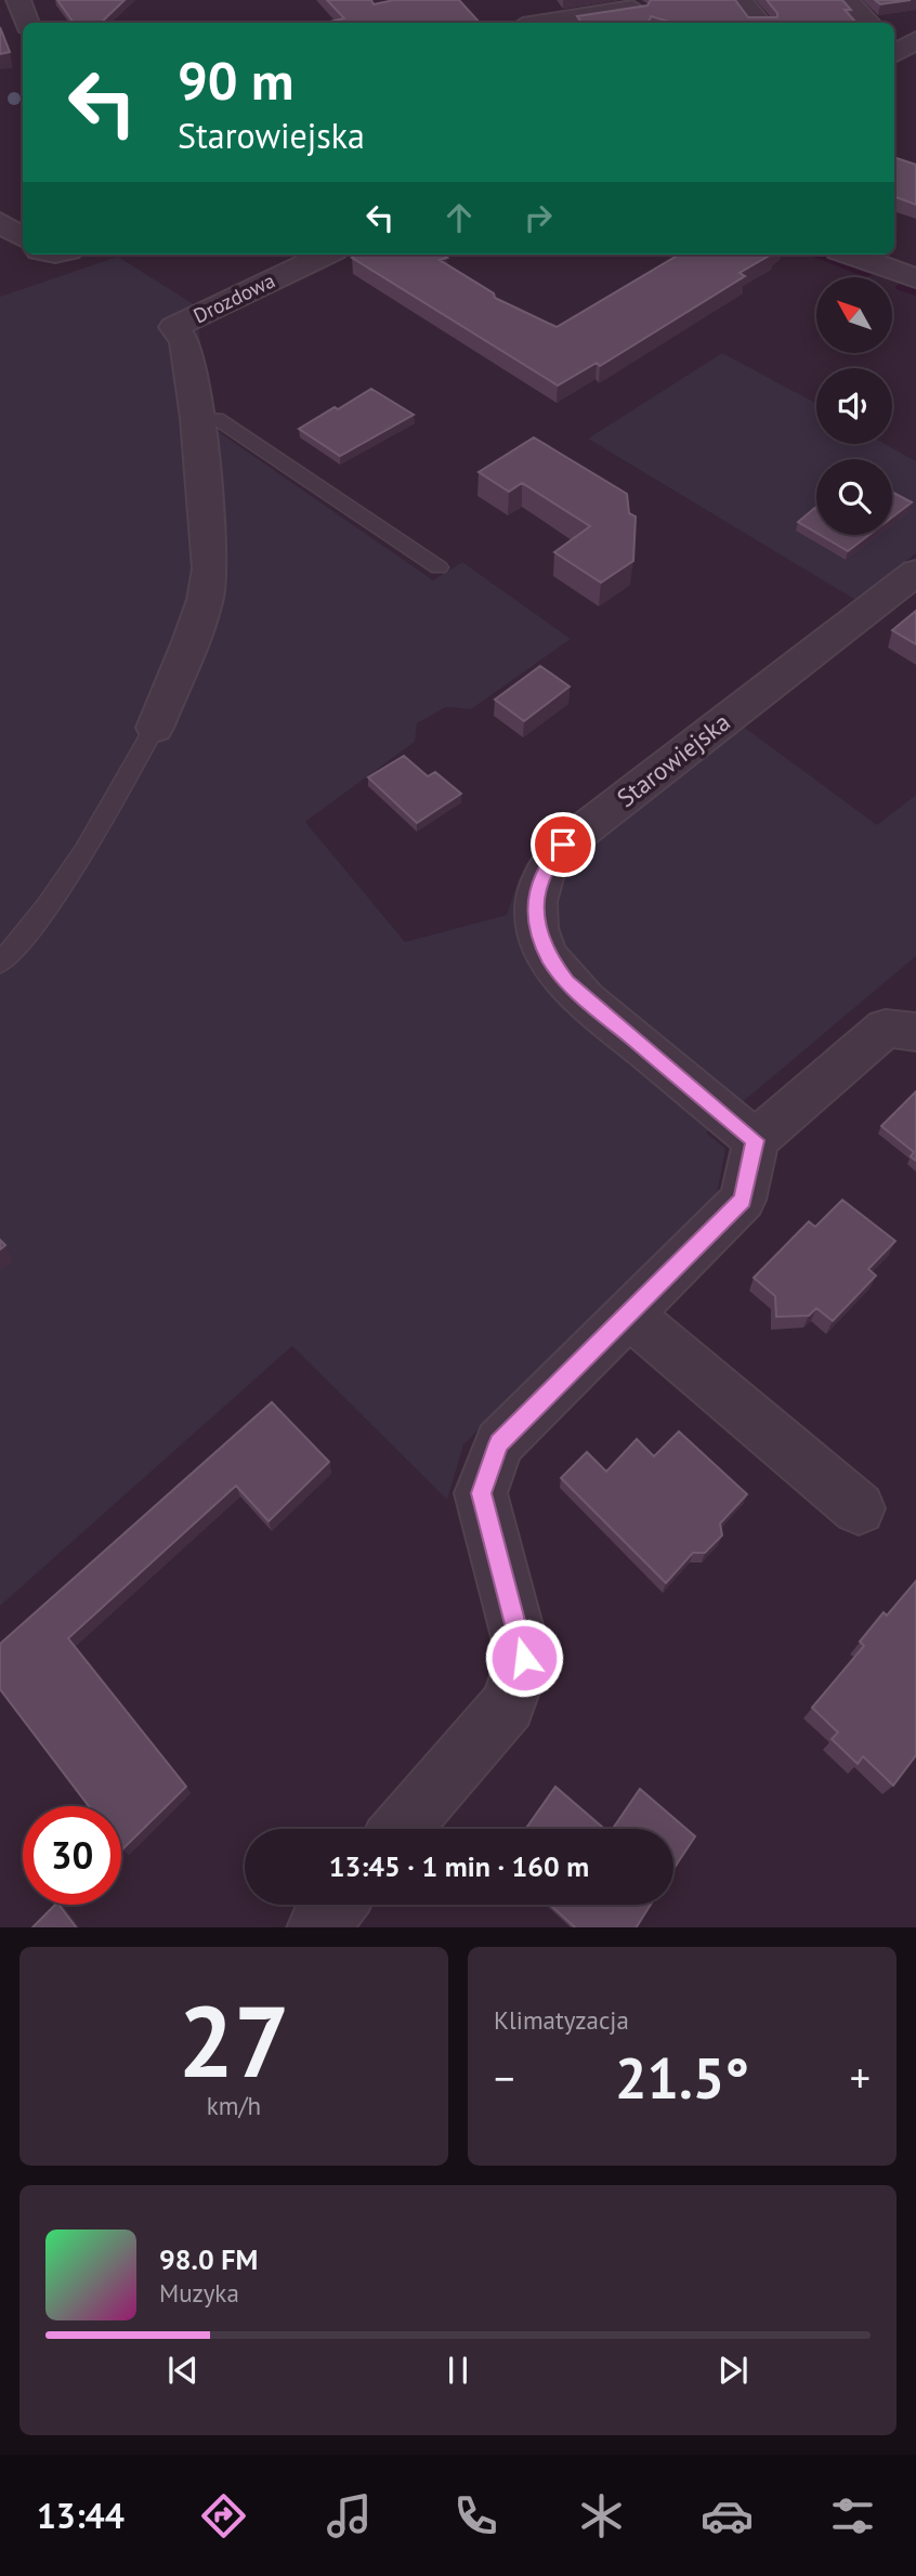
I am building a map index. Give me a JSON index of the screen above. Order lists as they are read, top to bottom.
{
  "streets": {
    "street": ["Drozdowa", "Starowiejska"]
  },
  "north": "top left",
  "page": {
    "turn": ["90 m", "Starowiejska"],
    "limit": "30",
    "trip": "13:45 · 1 min · 160 m",
    "tile": [
      ["27", "km/h"],
      "Klimatyzacja"
    ],
    "heat": ["−", "21.5°", "+"],
    "song": ["98.0 FM", "Muzyka"],
    "tabs": "13:44"
  }
}
